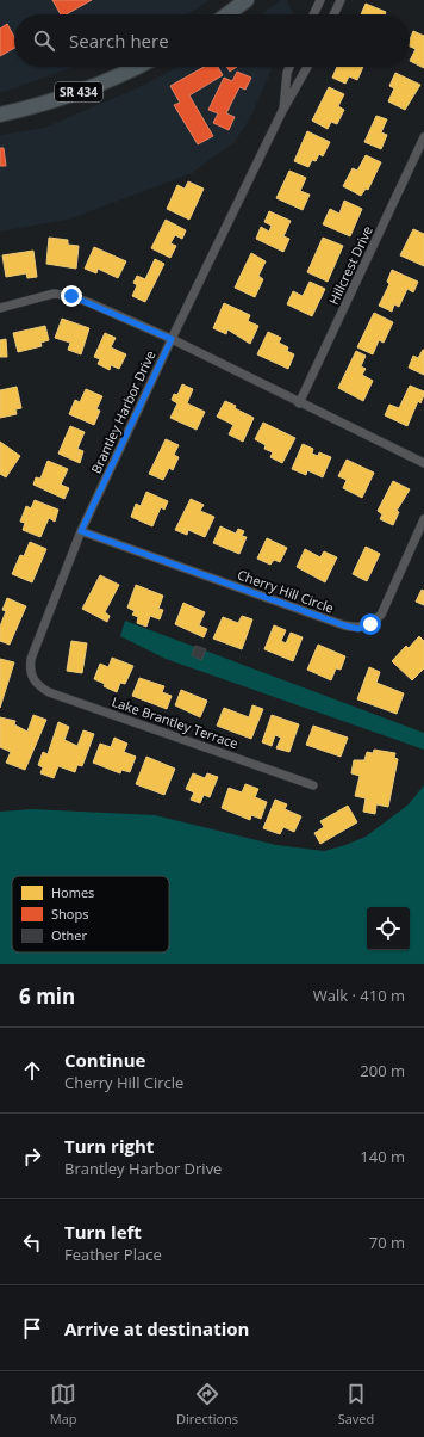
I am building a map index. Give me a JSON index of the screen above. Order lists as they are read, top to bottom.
{
  "streets": {
    "main road": ["SR 434"],
    "street": [
      "Hillcrest Drive",
      "Brantley Harbor Drive",
      "Cherry Hill Circle",
      "Lake Brantley Terrace"
    ]
  },
  "crossings": [
    ["Brantley Harbor Drive", "Cherry Hill Circle"],
    ["Brantley Harbor Drive", "Lake Brantley Terrace"]
  ],
  "legend": ["Homes", "Shops", "Other"],
  "page": {
    "search": "Search here",
    "heading": ["6 min", "Walk · 410 m"],
    "list": [
      ["Continue", "Cherry Hill Circle", "200 m"],
      ["Turn right", "Brantley Harbor Drive", "140 m"],
      ["Turn left", "Feather Place", "70 m"],
      "Arrive at destination"
    ],
    "nav": ["Map", "Directions", "Saved"]
  }
}
